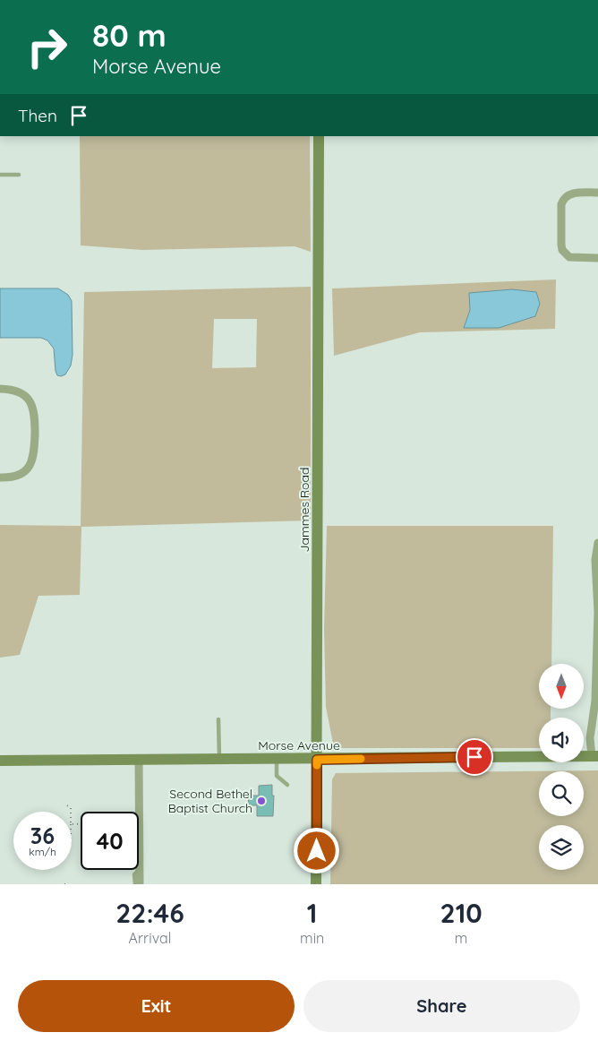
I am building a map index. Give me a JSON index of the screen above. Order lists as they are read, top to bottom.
{
  "streets": {
    "street": ["Jammes Road", "Morse Avenue"]
  },
  "crossings": [
    ["Jammes Road", "Morse Avenue"]
  ],
  "places": ["Second Bethel Baptist Church"],
  "north": "bottom",
  "page": {
    "turn": ["80 m", "Morse Avenue"],
    "then": "Then",
    "speed": "36 km/h",
    "limit": "40",
    "eta": [
      "22:46",
      "Arrival",
      "1",
      "min",
      "210",
      "m"
    ],
    "buttons": ["Exit", "Share"]
  }
}
